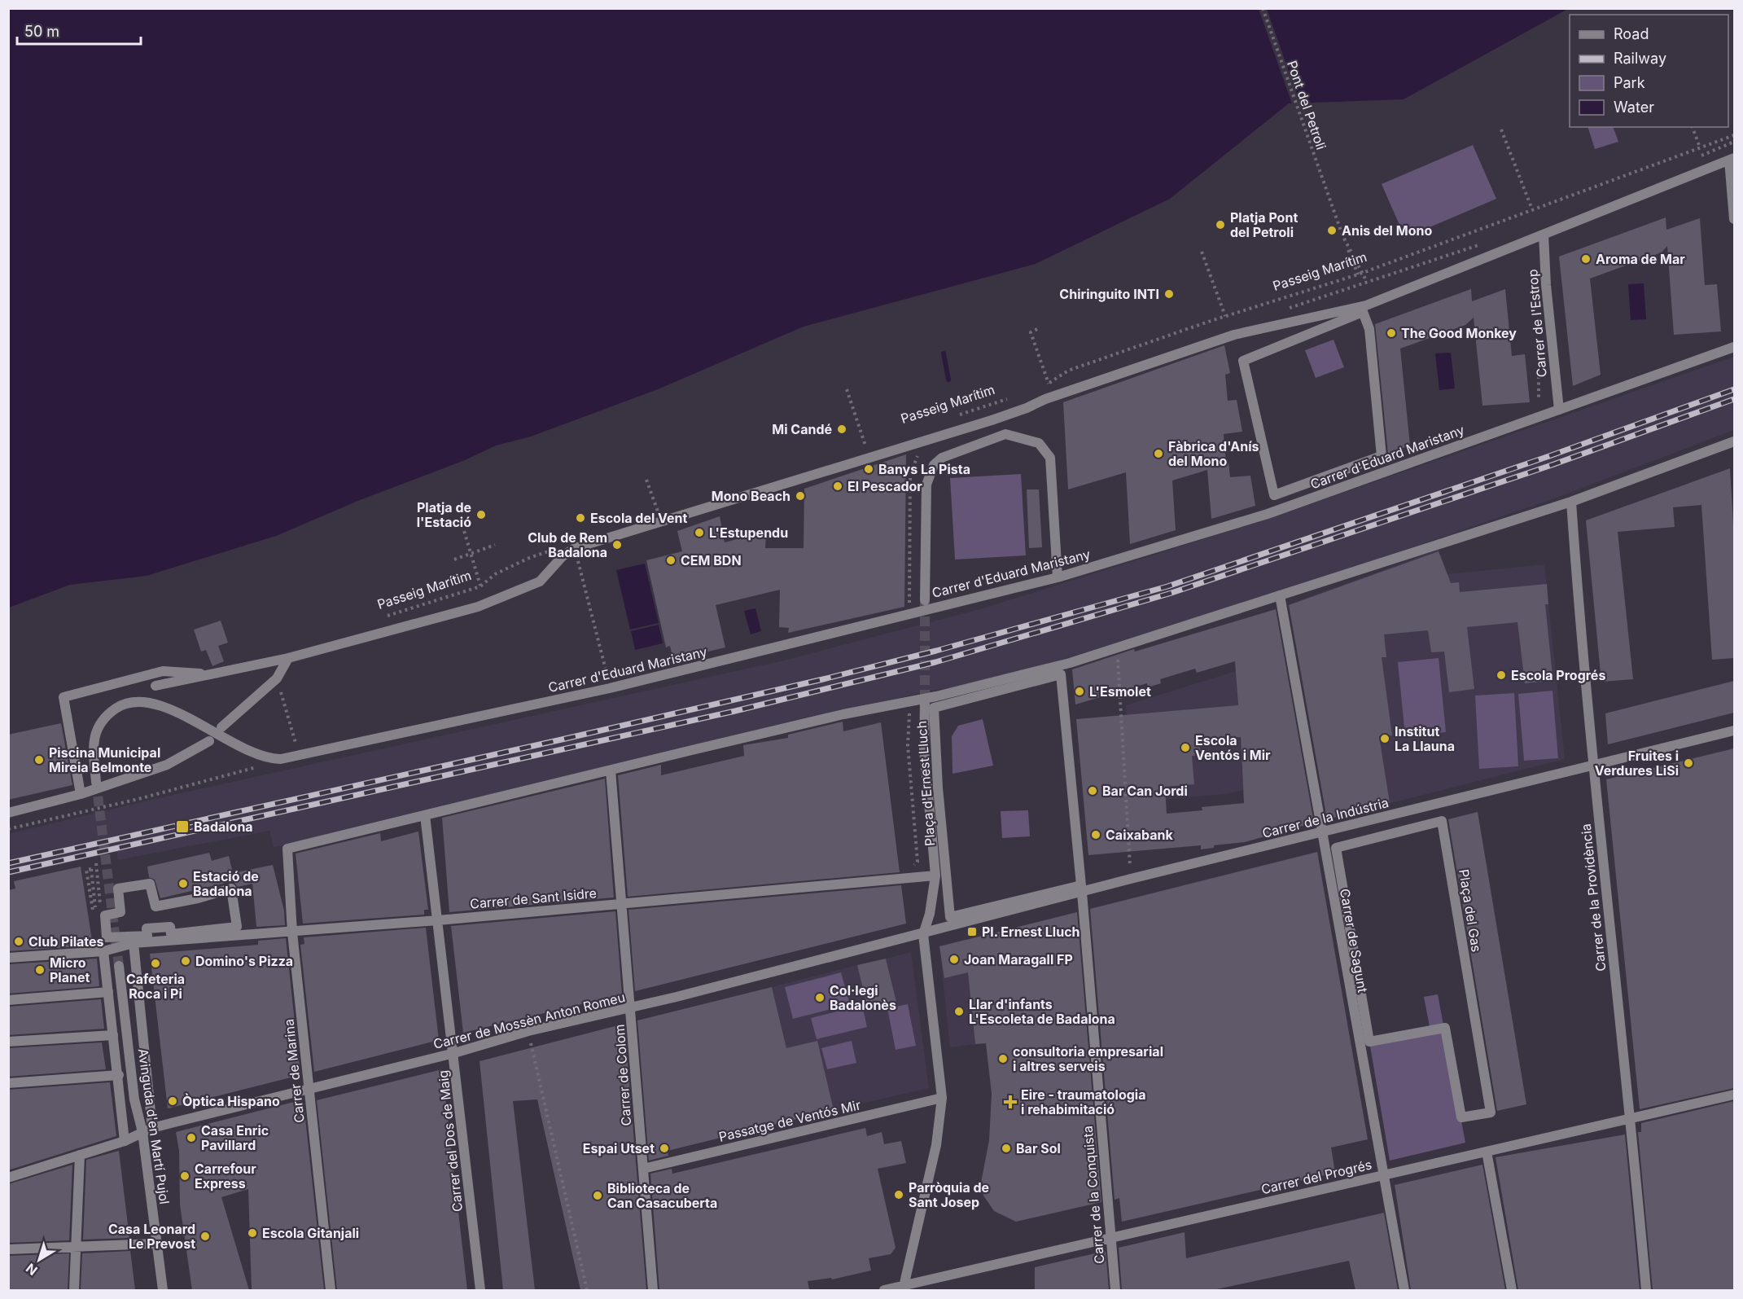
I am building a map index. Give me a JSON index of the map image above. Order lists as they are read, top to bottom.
{
  "streets": {
    "street": [
      "Passeig Marítim",
      "Carrer de l'Estrop",
      "Carrer d'Eduard Maristany",
      "Plaça d'Ernest Lluch",
      "Carrer de la Indústria",
      "Carrer de la Providència",
      "Carrer de Sant Isidre",
      "Plaça del Gas",
      "Carrer de Sagunt",
      "Carrer de Mossèn Anton Romeu",
      "Carrer de Marina",
      "Carrer de Colom",
      "Passatge de Ventós Mir",
      "Avinguda d'en Martí Pujol",
      "Carrer del Dos de Maig",
      "Carrer del Progrés",
      "Carrer de la Conquista"
    ],
    "path": ["Pont del Petroli"]
  },
  "crossings": [
    ["Passeig Marítim", "Carrer de l'Estrop"],
    ["Carrer de l'Estrop", "Carrer d'Eduard Maristany"],
    ["Plaça d'Ernest Lluch", "Carrer de la Indústria"],
    ["Plaça d'Ernest Lluch", "Carrer de la Conquista"],
    ["Carrer de la Indústria", "Carrer de la Providència"],
    ["Carrer de la Indústria", "Carrer de Sagunt"],
    ["Carrer de la Indústria", "Carrer de Mossèn Anton Romeu"],
    ["Carrer de la Indústria", "Carrer de la Conquista"],
    ["Carrer de la Providència", "Carrer del Progrés"],
    ["Carrer de Sant Isidre", "Carrer de Marina"],
    ["Carrer de Sant Isidre", "Carrer de Colom"],
    ["Carrer de Sant Isidre", "Avinguda d'en Martí Pujol"],
    ["Carrer de Sant Isidre", "Carrer del Dos de Maig"],
    ["Carrer de Sagunt", "Carrer del Progrés"],
    ["Carrer de Mossèn Anton Romeu", "Carrer de Marina"],
    ["Carrer de Mossèn Anton Romeu", "Carrer de Colom"],
    ["Carrer de Mossèn Anton Romeu", "Avinguda d'en Martí Pujol"],
    ["Carrer de Mossèn Anton Romeu", "Carrer del Dos de Maig"],
    ["Carrer de Marina", "Carrer del Dos de Maig"],
    ["Carrer de Colom", "Passatge de Ventós Mir"],
    ["Carrer del Progrés", "Carrer de la Conquista"]
  ],
  "places": {
    "other": [
      "Platja Pont del Petroli",
      "Anis del Mono",
      "Aroma de Mar",
      "Chiringuito INTI",
      "The Good Monkey",
      "Mi Candé",
      "Fàbrica d'Anís del Mono",
      "Banys La Pista",
      "El Pescador",
      "Mono Beach",
      "Platja de l'Estació",
      "Escola del Vent",
      "L'Estupendu",
      "Club de Rem Badalona",
      "CEM BDN",
      "Escola Progrés",
      "L'Esmolet",
      "Institut La Llauna",
      "Escola Ventós i Mir",
      "Piscina Municipal Mireia Belmonte",
      "Fruites i Verdures LiSi",
      "Bar Can Jordi",
      "Caixabank",
      "Estació de Badalona",
      "Club Pilates",
      "Joan Maragall FP",
      "Domino's Pizza",
      "Cafeteria Roca i Pi",
      "Micro Planet",
      "Col·legi Badalonès",
      "Llar d'infants L'Escoleta de Badalona",
      "consultoria empresarial i altres serveis",
      "Òptica Hispano",
      "Casa Enric Pavillard",
      "Espai Utset",
      "Bar Sol",
      "Carrefour Express",
      "Parròquia de Sant Josep",
      "Biblioteca de Can Casacuberta",
      "Escola Gitanjali",
      "Casa Leonard Le Prevost"
    ],
    "transit": ["Badalona", "Pl. Ernest Lluch"],
    "health": ["Eire - traumatologia i rehabimitació"]
  },
  "legend": [
    "Road",
    "Railway",
    "Park",
    "Water"
  ],
  "scale_bar": "50 m",
  "north": "bottom left"
}
